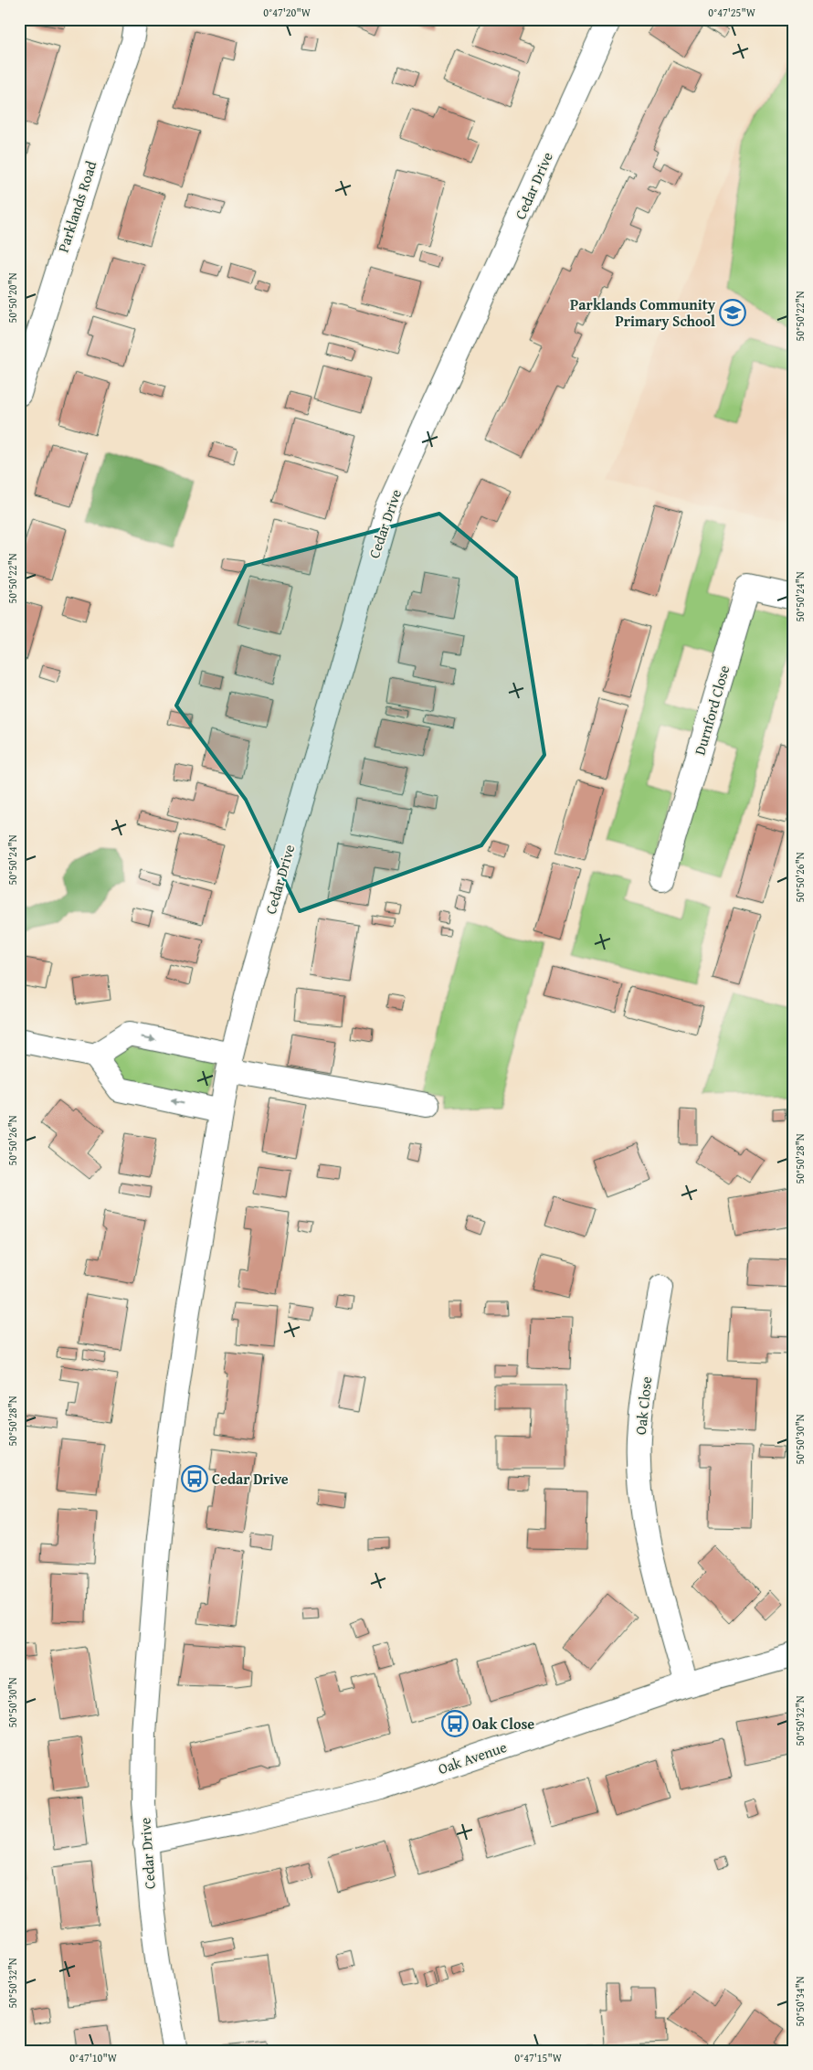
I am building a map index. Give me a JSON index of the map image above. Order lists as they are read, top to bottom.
{
  "streets": {
    "street": [
      "Cedar Drive",
      "Parklands Road",
      "Durnford Close",
      "Oak Close",
      "Oak Avenue"
    ]
  },
  "crossings": [
    ["Cedar Drive", "Oak Avenue"],
    ["Oak Close", "Oak Avenue"]
  ],
  "places": {
    "school or university": ["Parklands Community Primary School"],
    "bus stop": ["Cedar Drive", "Oak Close"]
  },
  "coordinates": [
    "0°47'20\"W",
    "0°47'25\"W",
    "50°50'20\"N",
    "50°50'22\"N",
    "50°50'24\"N",
    "50°50'26\"N",
    "50°50'28\"N",
    "50°50'30\"N",
    "50°50'32\"N",
    "50°50'34\"N",
    "0°47'10\"W",
    "0°47'15\"W"
  ]
}
